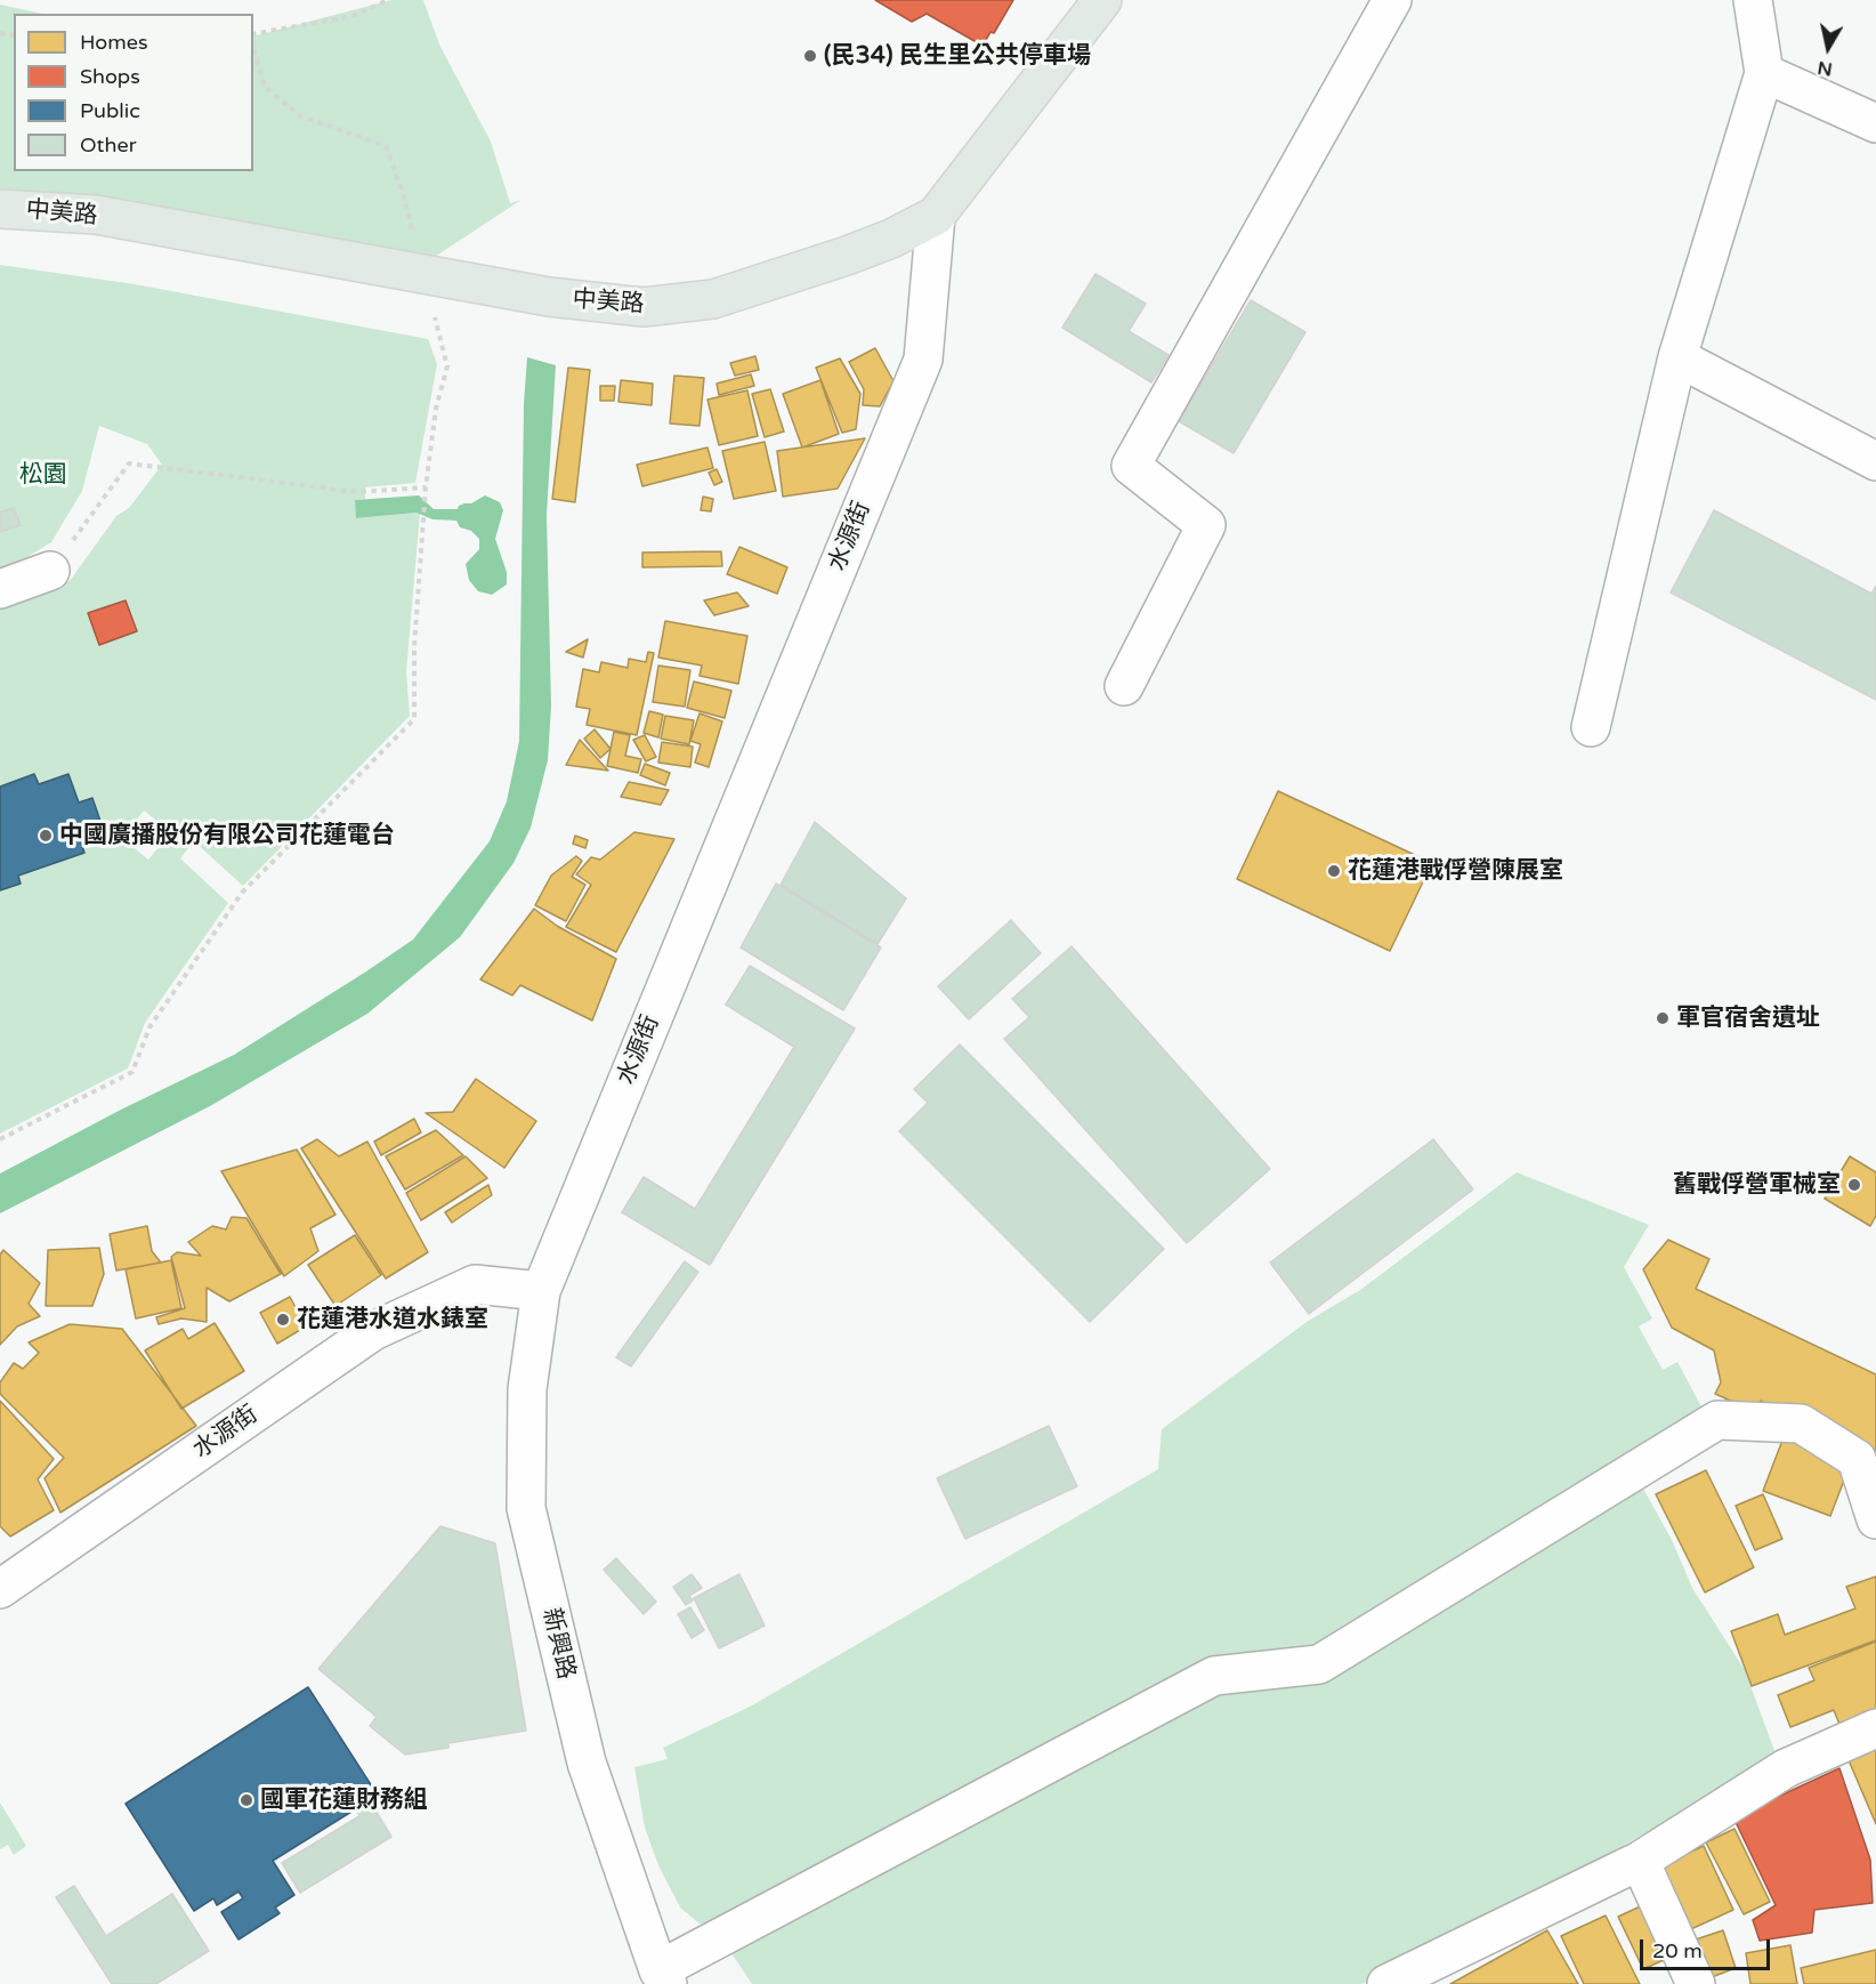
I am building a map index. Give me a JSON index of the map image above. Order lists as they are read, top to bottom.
{
  "streets": {
    "main road": ["中美路"],
    "street": ["水源街", "新興路"]
  },
  "crossings": [
    ["中美路", "水源街"],
    ["水源街", "新興路"]
  ],
  "parks": ["松園"],
  "places": [
    "(民34) 民生里公共停車場",
    "中國廣播股份有限公司花蓮電台",
    "花蓮港戰俘營陳展室",
    "軍官宿舍遺址",
    "舊戰俘營軍械室",
    "花蓮港水道水錶室",
    "國軍花蓮財務組"
  ],
  "legend": [
    "Homes",
    "Shops",
    "Public",
    "Other"
  ],
  "scale_bar": "20 m",
  "north": "bottom"
}
